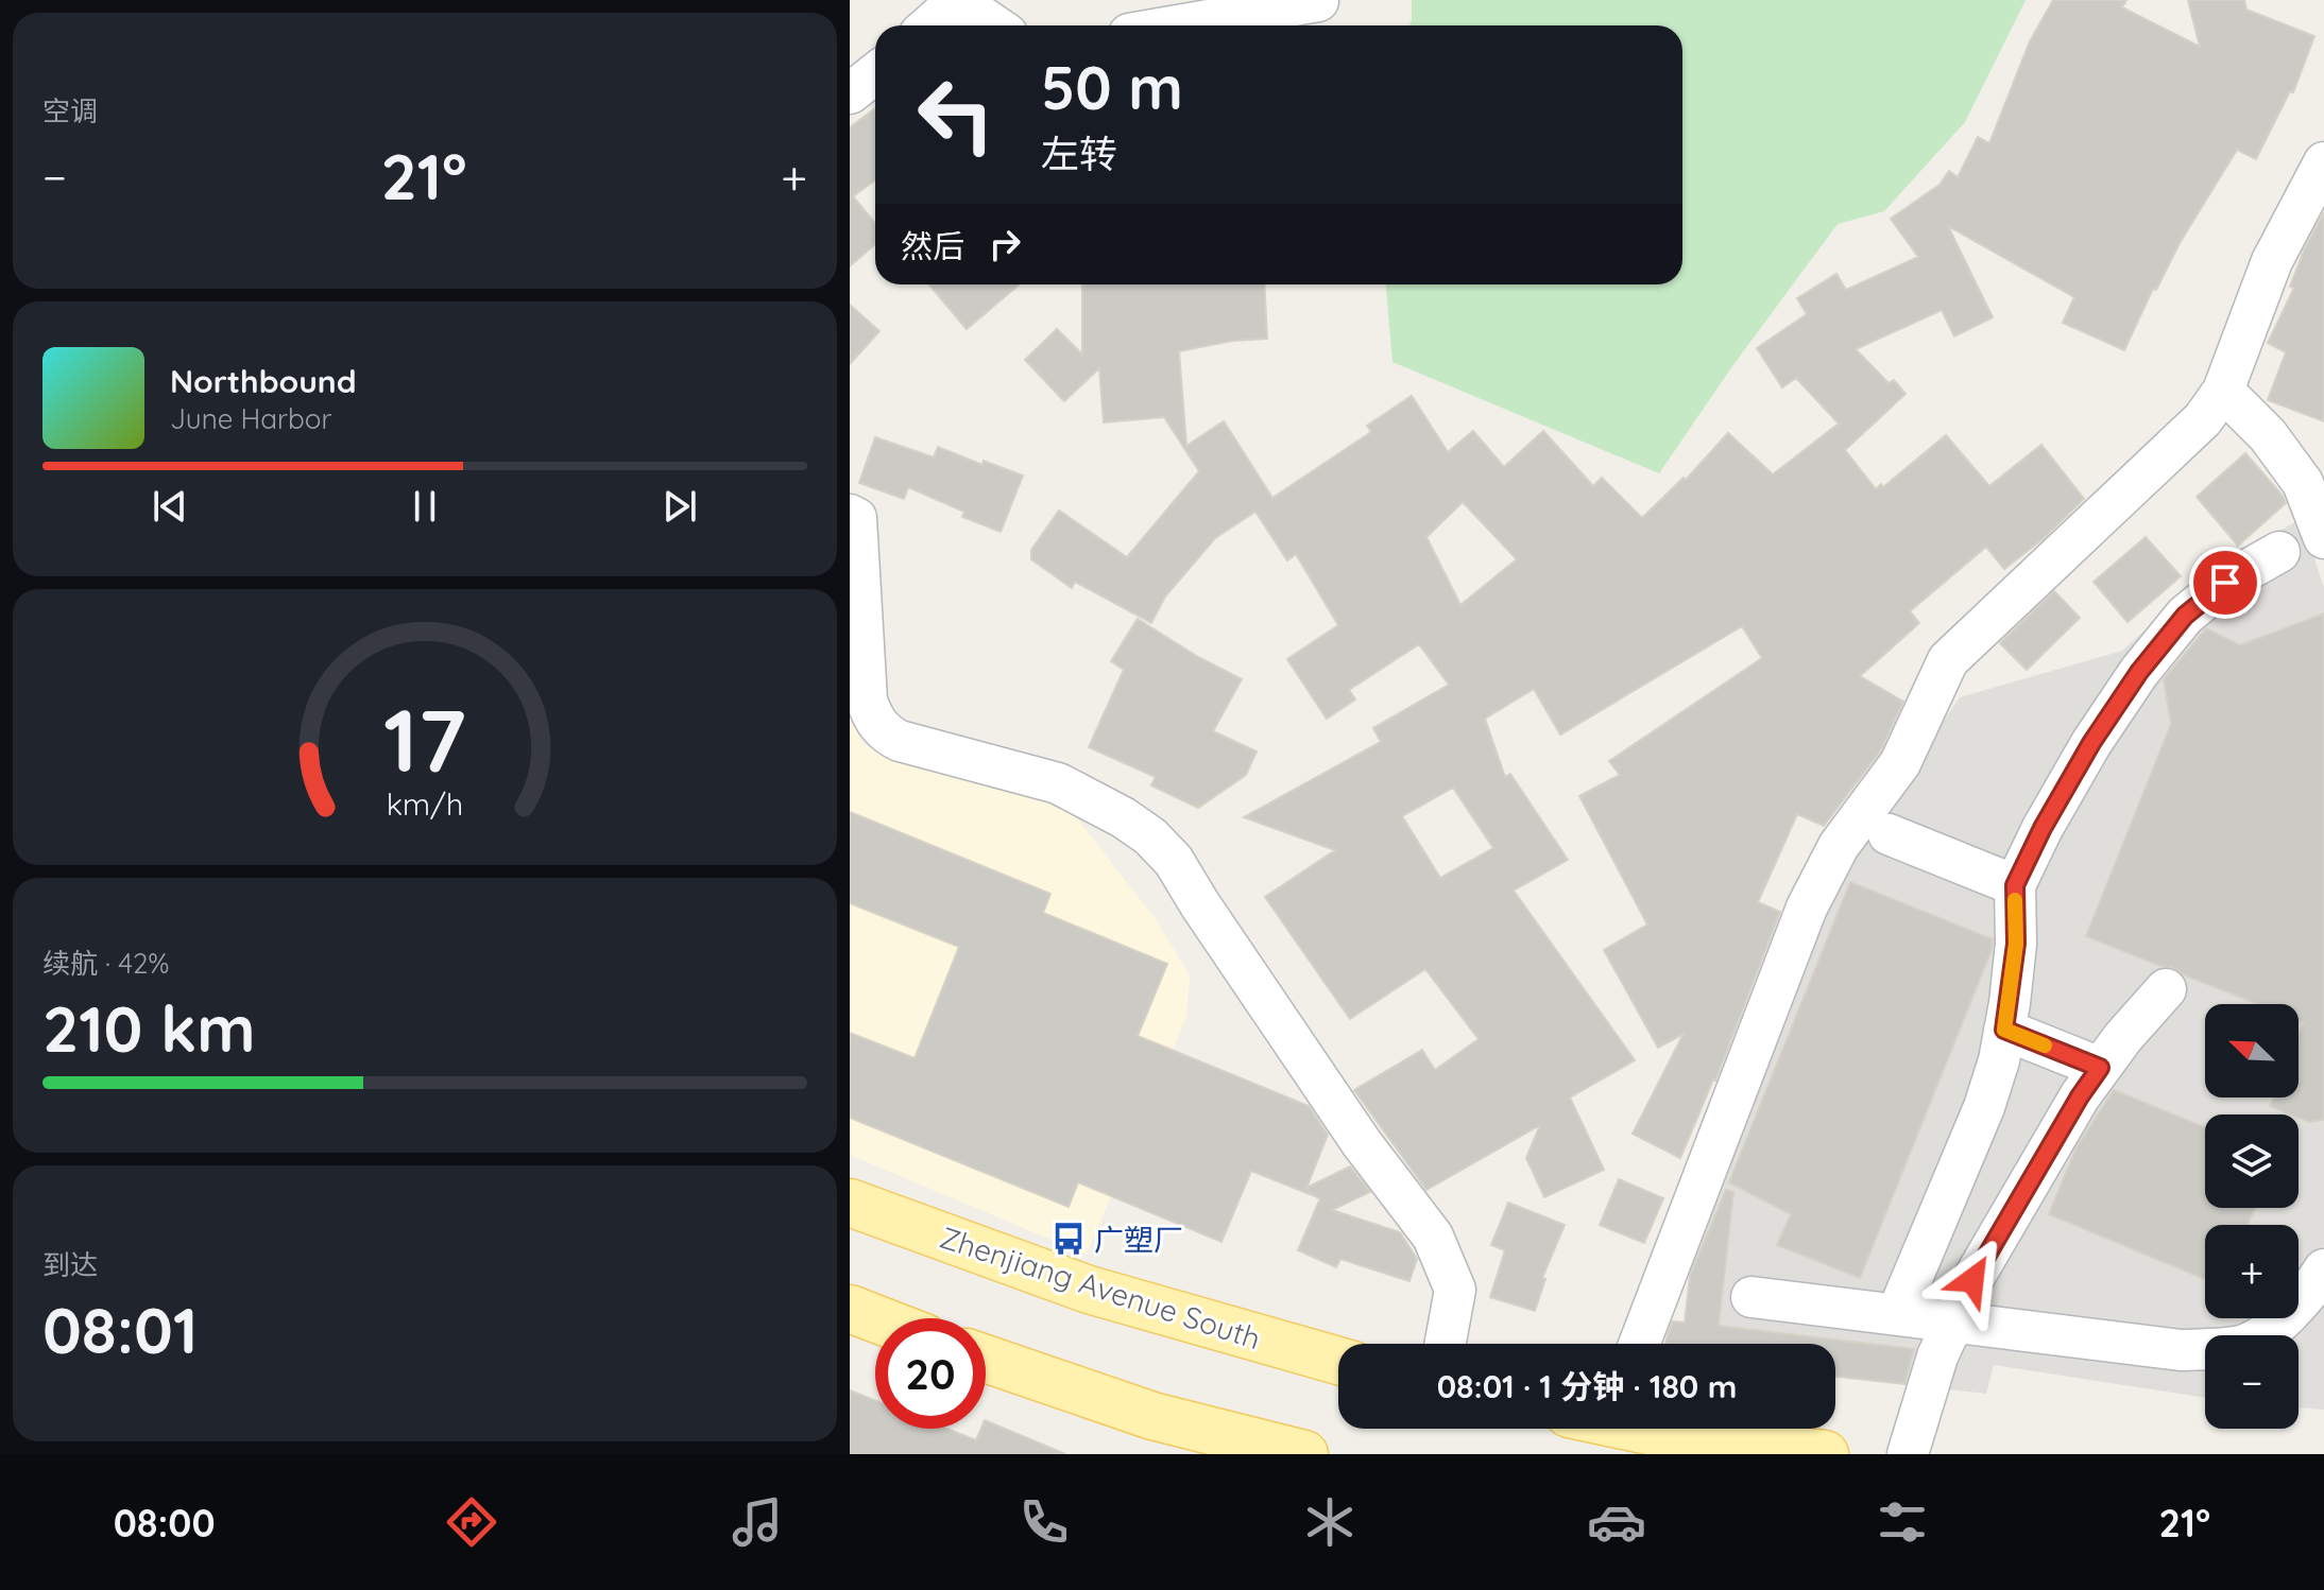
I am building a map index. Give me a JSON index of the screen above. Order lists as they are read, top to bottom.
{
  "streets": {
    "main road": ["Zhenjiang Avenue South"]
  },
  "places": {
    "bus stop": ["广塑厂"]
  },
  "north": "top left",
  "page": {
    "tile": [
      "空调",
      ["续航 · 42%", "210 km"],
      ["到达", "08:01"]
    ],
    "turn": ["50 m", "左转"],
    "heat": ["−", "21°", "+"],
    "then": "然后",
    "song": ["Northbound", "June Harbor"],
    "map_buttons": ["+", "−"],
    "limit": "20",
    "trip": "08:01 · 1 分钟 · 180 m",
    "tabs": ["08:00", "21°"],
    "gauge": ["17", "km/h"]
  }
}
